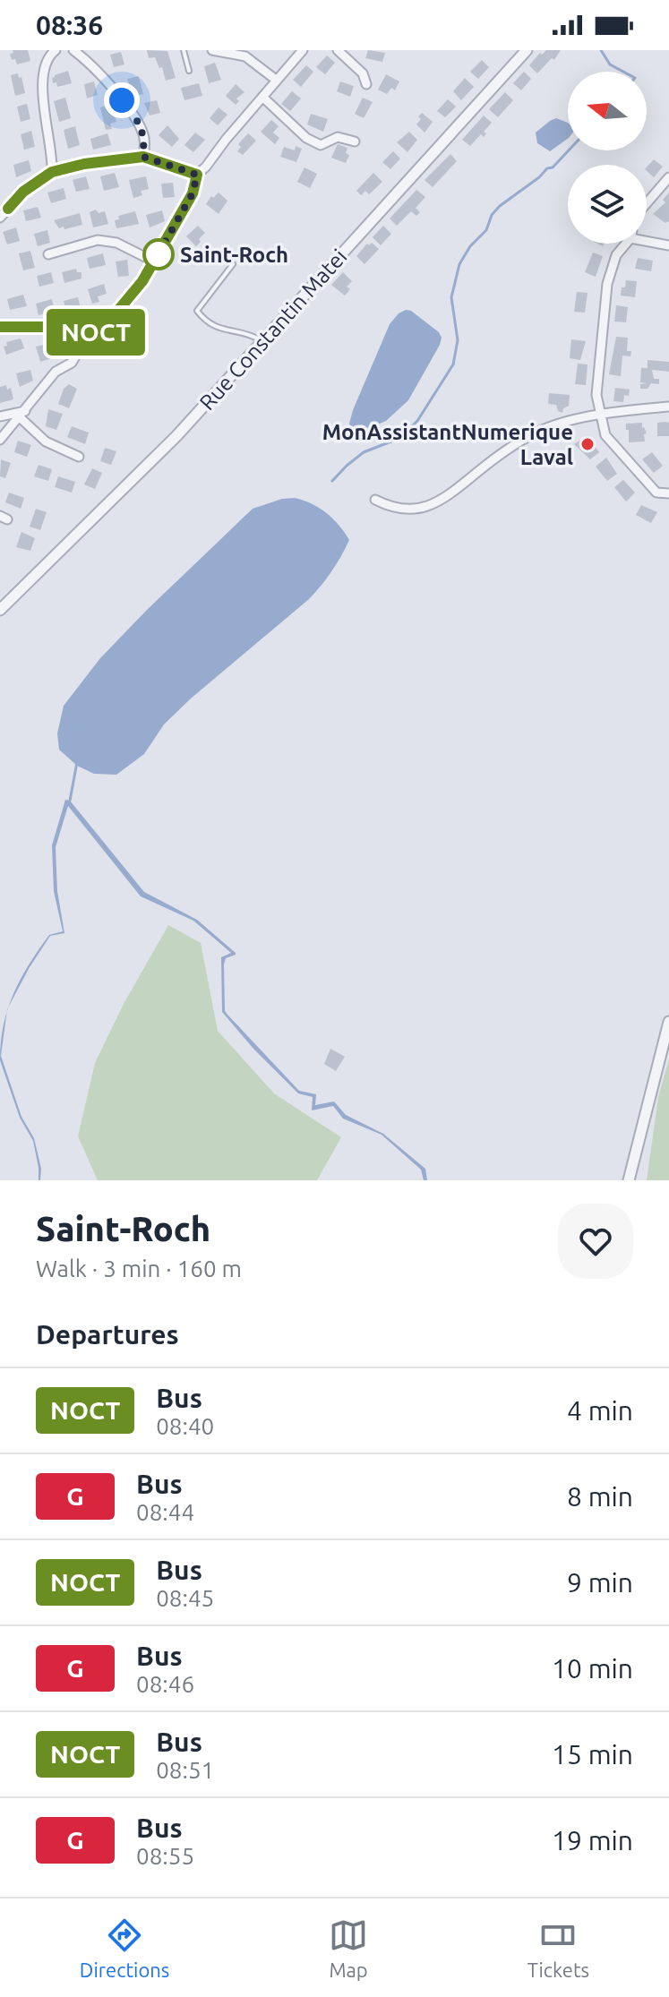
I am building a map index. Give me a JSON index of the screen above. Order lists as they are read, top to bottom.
{
  "streets": {
    "street": ["Rue Constantin Matei"]
  },
  "places": ["Saint-Roch", "MonAssistantNumerique Laval"],
  "lines": ["bus line NOCT"],
  "north": "left",
  "page": {
    "status": "08:36",
    "on_map": "NOCT",
    "heading": [
      ["Saint-Roch", "Walk · 3 min · 160 m"],
      "Departures"
    ],
    "list": [
      {
        "mark": "NOCT",
        "name": "Bus",
        "note": "08:40",
        "value": "4 min"
      },
      {
        "mark": "G",
        "name": "Bus",
        "note": "08:44",
        "value": "8 min"
      },
      {
        "mark": "NOCT",
        "name": "Bus",
        "note": "08:45",
        "value": "9 min"
      },
      {
        "mark": "G",
        "name": "Bus",
        "note": "08:46",
        "value": "10 min"
      },
      {
        "mark": "NOCT",
        "name": "Bus",
        "note": "08:51",
        "value": "15 min"
      },
      {
        "mark": "G",
        "name": "Bus",
        "note": "08:55",
        "value": "19 min"
      }
    ],
    "tabs": ["Directions", "Map", "Tickets"]
  }
}
